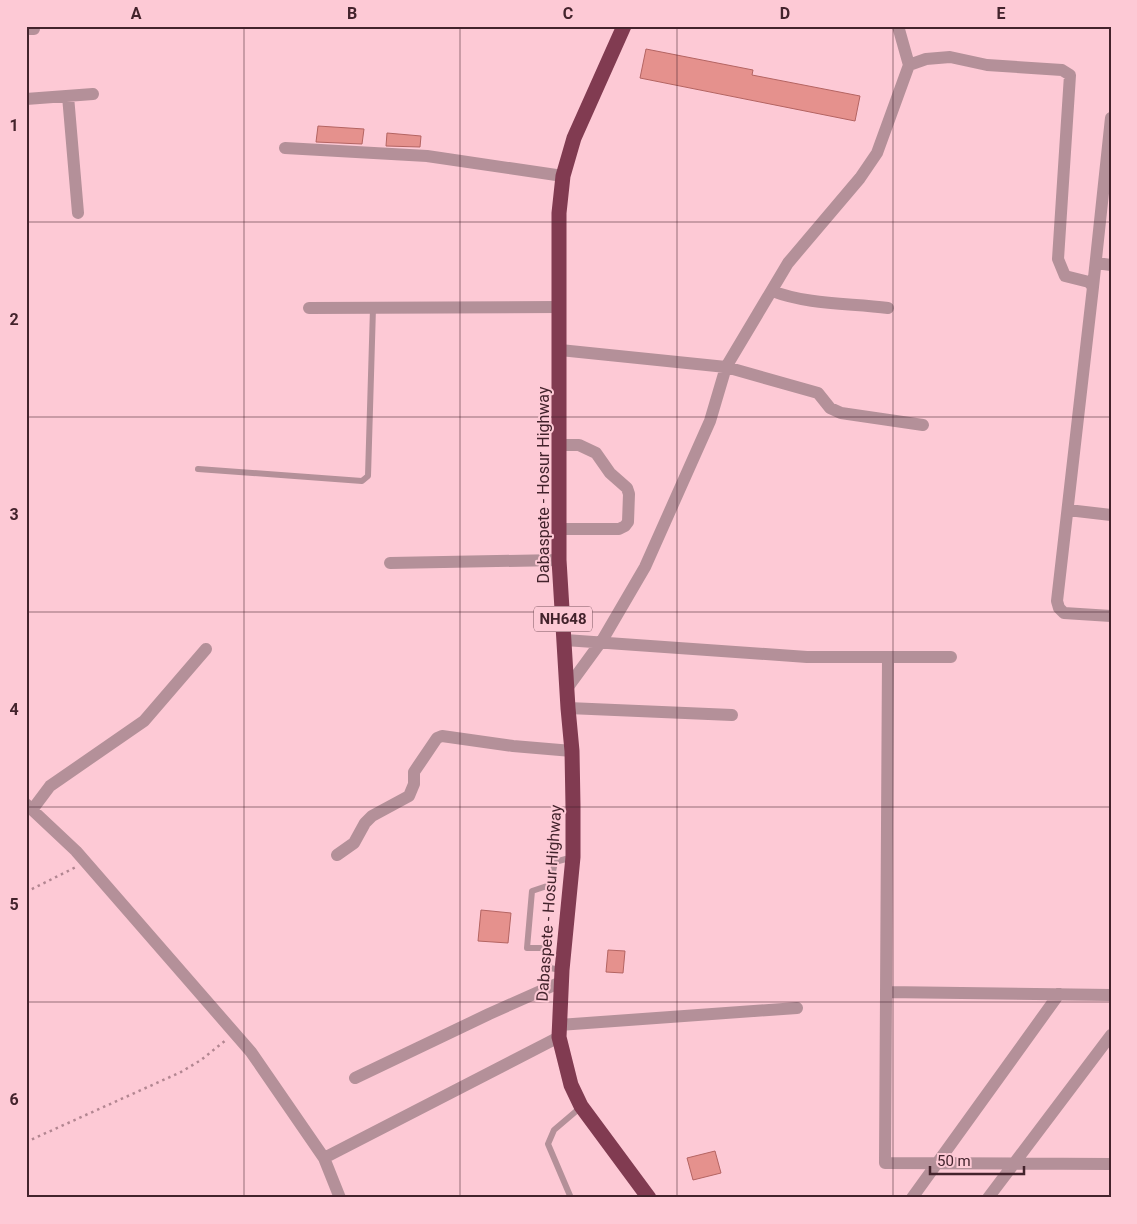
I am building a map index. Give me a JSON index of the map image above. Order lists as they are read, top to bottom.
{
  "streets": {
    "highway": ["Dabaspete - Hosur Highway", "NH648"]
  },
  "scale_bar": "50 m",
  "grid": {
    "columns": [
      "A",
      "B",
      "C",
      "D",
      "E"
    ],
    "rows": [
      "1",
      "2",
      "3",
      "4",
      "5",
      "6"
    ]
  }
}
